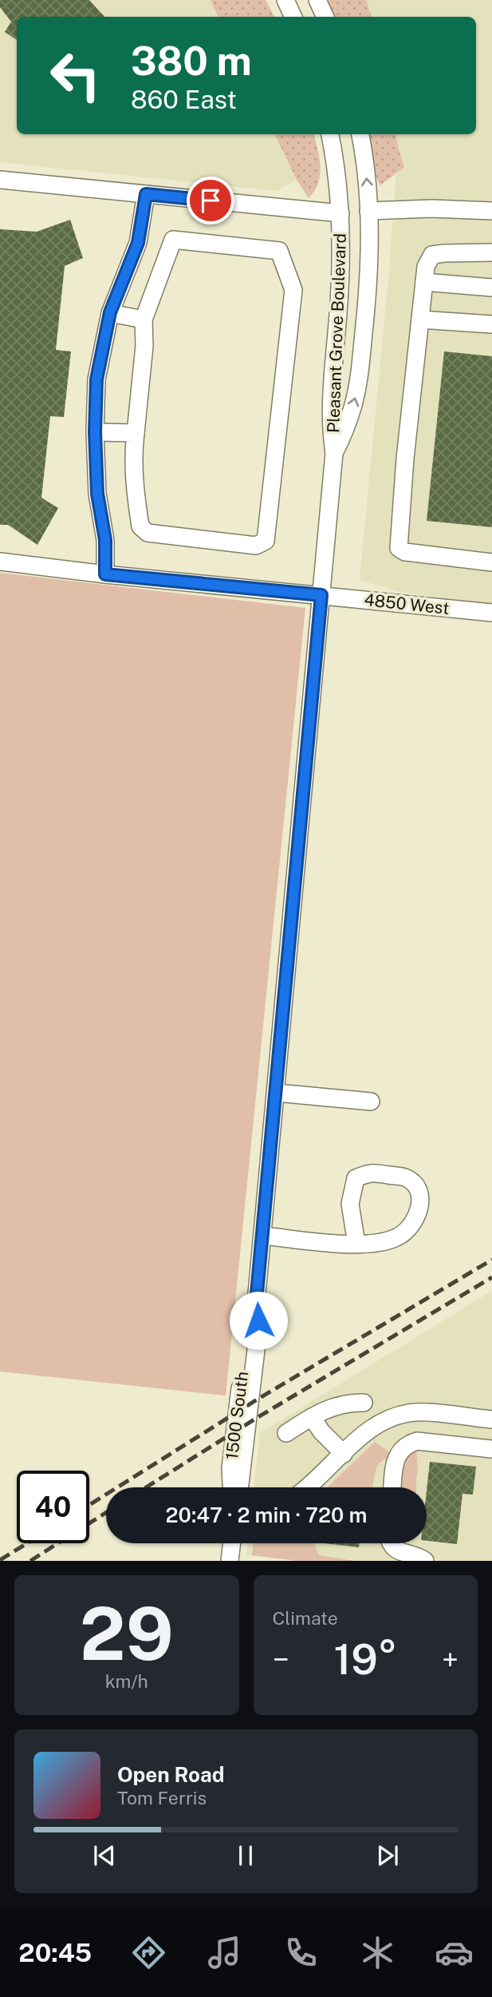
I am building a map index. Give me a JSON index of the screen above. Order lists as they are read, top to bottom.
{
  "streets": {
    "street": ["Pleasant Grove Boulevard", "4850 West", "1500 South"]
  },
  "crossings": [
    ["Pleasant Grove Boulevard", "4850 West"],
    ["Pleasant Grove Boulevard", "1500 South"],
    ["4850 West", "1500 South"]
  ],
  "page": {
    "turn": ["380 m", "860 East"],
    "limit": "40",
    "trip": "20:47 · 2 min · 720 m",
    "tile": [
      ["29", "km/h"],
      "Climate"
    ],
    "heat": ["−", "19°", "+"],
    "song": ["Open Road", "Tom Ferris"],
    "tabs": "20:45"
  }
}
